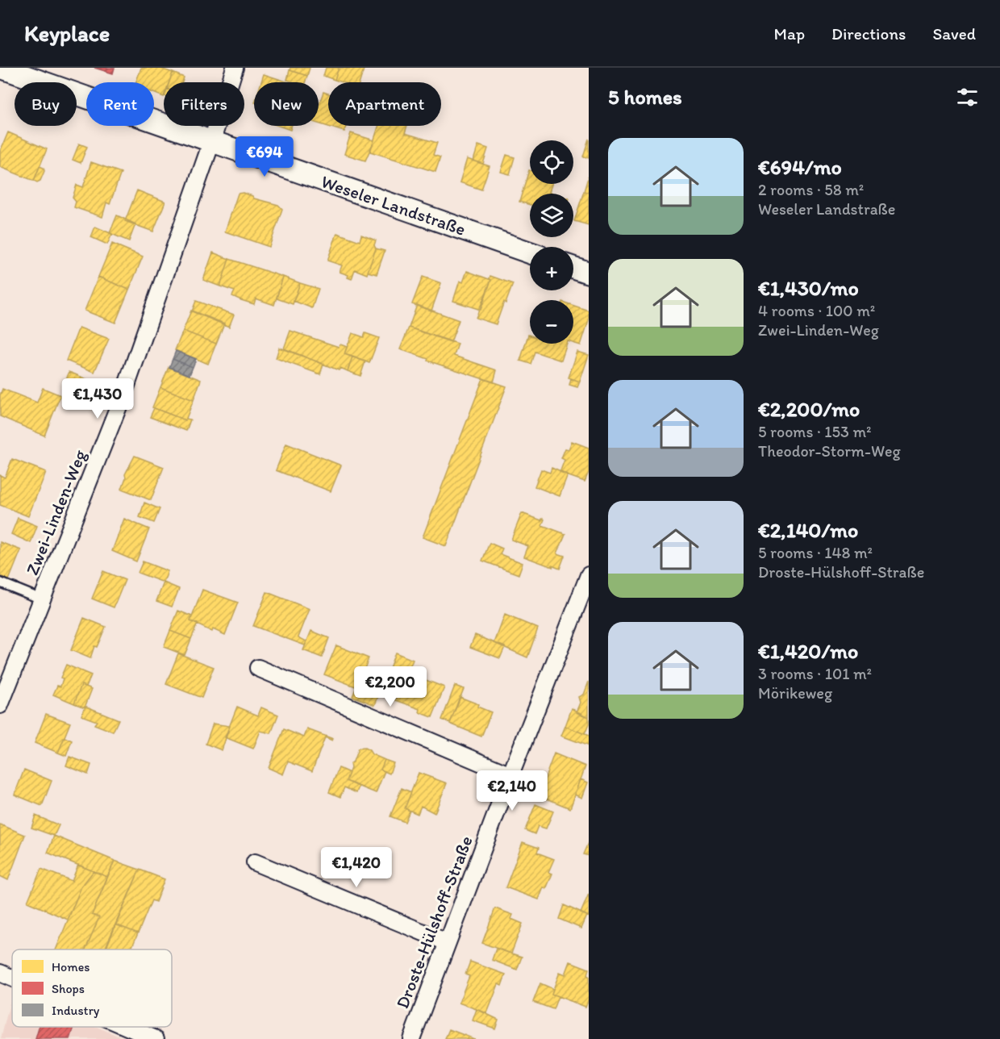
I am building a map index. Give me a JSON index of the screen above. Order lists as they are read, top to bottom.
{
  "streets": {
    "street": ["Weseler Landstraße", "Zwei-Linden-Weg", "Droste-Hülshoff-Straße"]
  },
  "crossings": [
    ["Weseler Landstraße", "Zwei-Linden-Weg"]
  ],
  "legend": ["Homes", "Shops", "Industry"],
  "page": {
    "header": "Keyplace",
    "nav": ["Map", "Directions", "Saved"],
    "heading": "5 homes",
    "chip": [
      "Buy",
      "Rent",
      "Filters",
      "New",
      "Apartment"
    ],
    "list": [
      {
        "name": "€694/mo",
        "note": "2 rooms · 58 m² · Weseler Landstraße"
      },
      {
        "name": "€1,430/mo",
        "note": "4 rooms · 100 m² · Zwei-Linden-Weg"
      },
      {
        "name": "€2,200/mo",
        "note": "5 rooms · 153 m² · Theodor-Storm-Weg"
      },
      {
        "name": "€2,140/mo",
        "note": "5 rooms · 148 m² · Droste-Hülshoff-Straße"
      },
      {
        "name": "€1,420/mo",
        "note": "3 rooms · 101 m² · Mörikeweg"
      }
    ],
    "price": [
      "€694",
      "€1,430",
      "€2,200",
      "€2,140",
      "€1,420"
    ],
    "map_buttons": ["+", "−"]
  }
}
